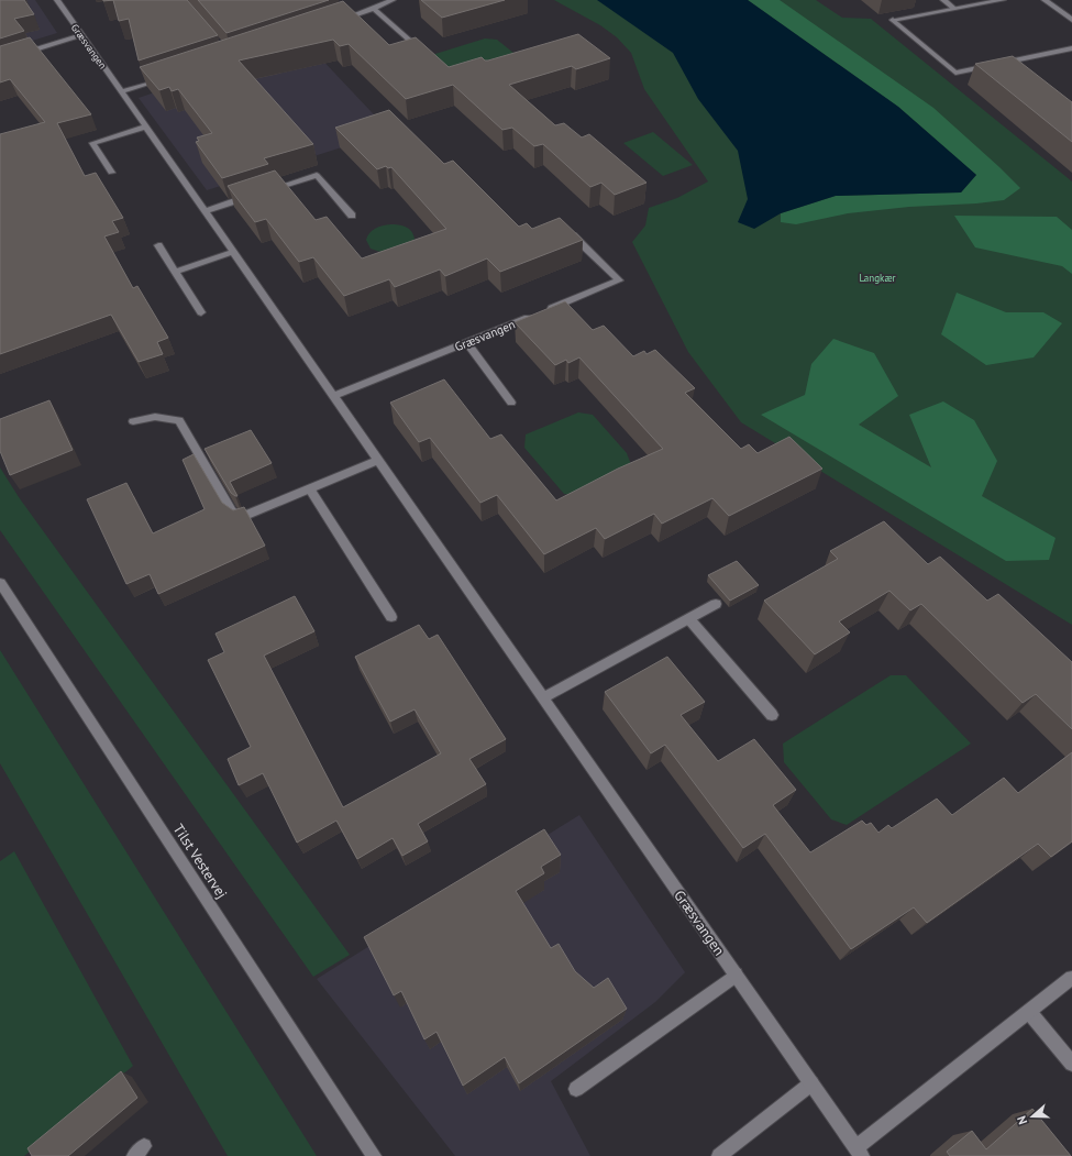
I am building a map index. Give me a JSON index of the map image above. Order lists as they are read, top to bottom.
{
  "streets": {
    "street": ["Græsvangen", "Tilst Vestervej"]
  },
  "parks": ["Langkær"],
  "north": "left"
}
